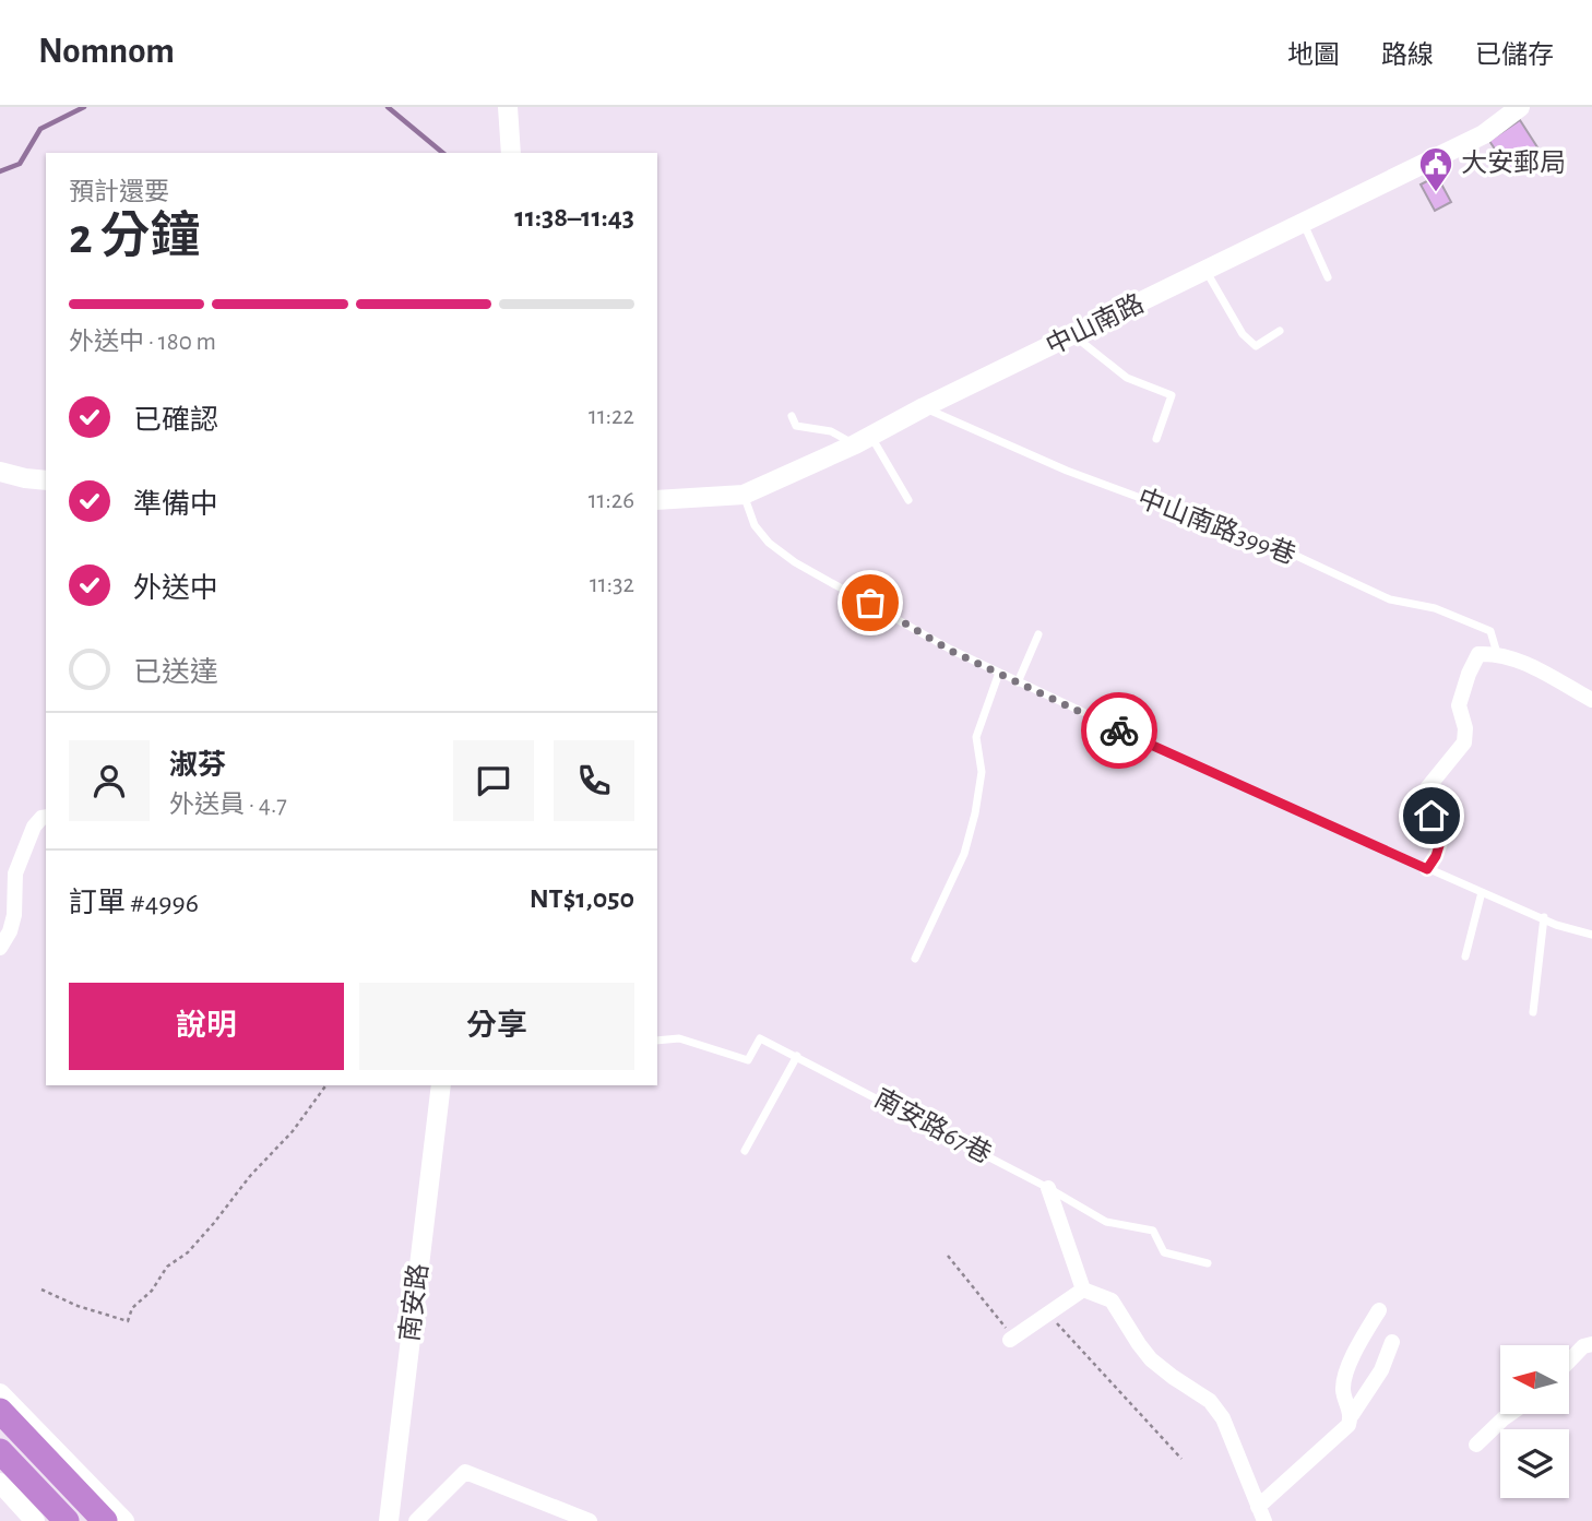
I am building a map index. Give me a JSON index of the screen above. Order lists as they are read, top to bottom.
{
  "streets": {
    "street": ["中山南路", "南安路"],
    "lane": ["中山南路399巷", "南安路67巷"]
  },
  "crossings": [
    ["中山南路", "中山南路399巷"]
  ],
  "places": {
    "public building": ["大安郵局"]
  },
  "north": "left",
  "page": {
    "header": "Nomnom",
    "nav": ["地圖", "路線", "已儲存"],
    "heading": ["2 分鐘", "預計還要", "11:38–11:43"],
    "panel": [
      "淑芬",
      "外送員 · 4.7",
      "訂單 #4996",
      "NT$1,050"
    ],
    "bar": "外送中 · 180 m",
    "list": [
      ["已確認", "11:22"],
      ["準備中", "11:26"],
      ["外送中", "11:32"],
      "已送達"
    ],
    "buttons": ["說明", "分享"]
  }
}
